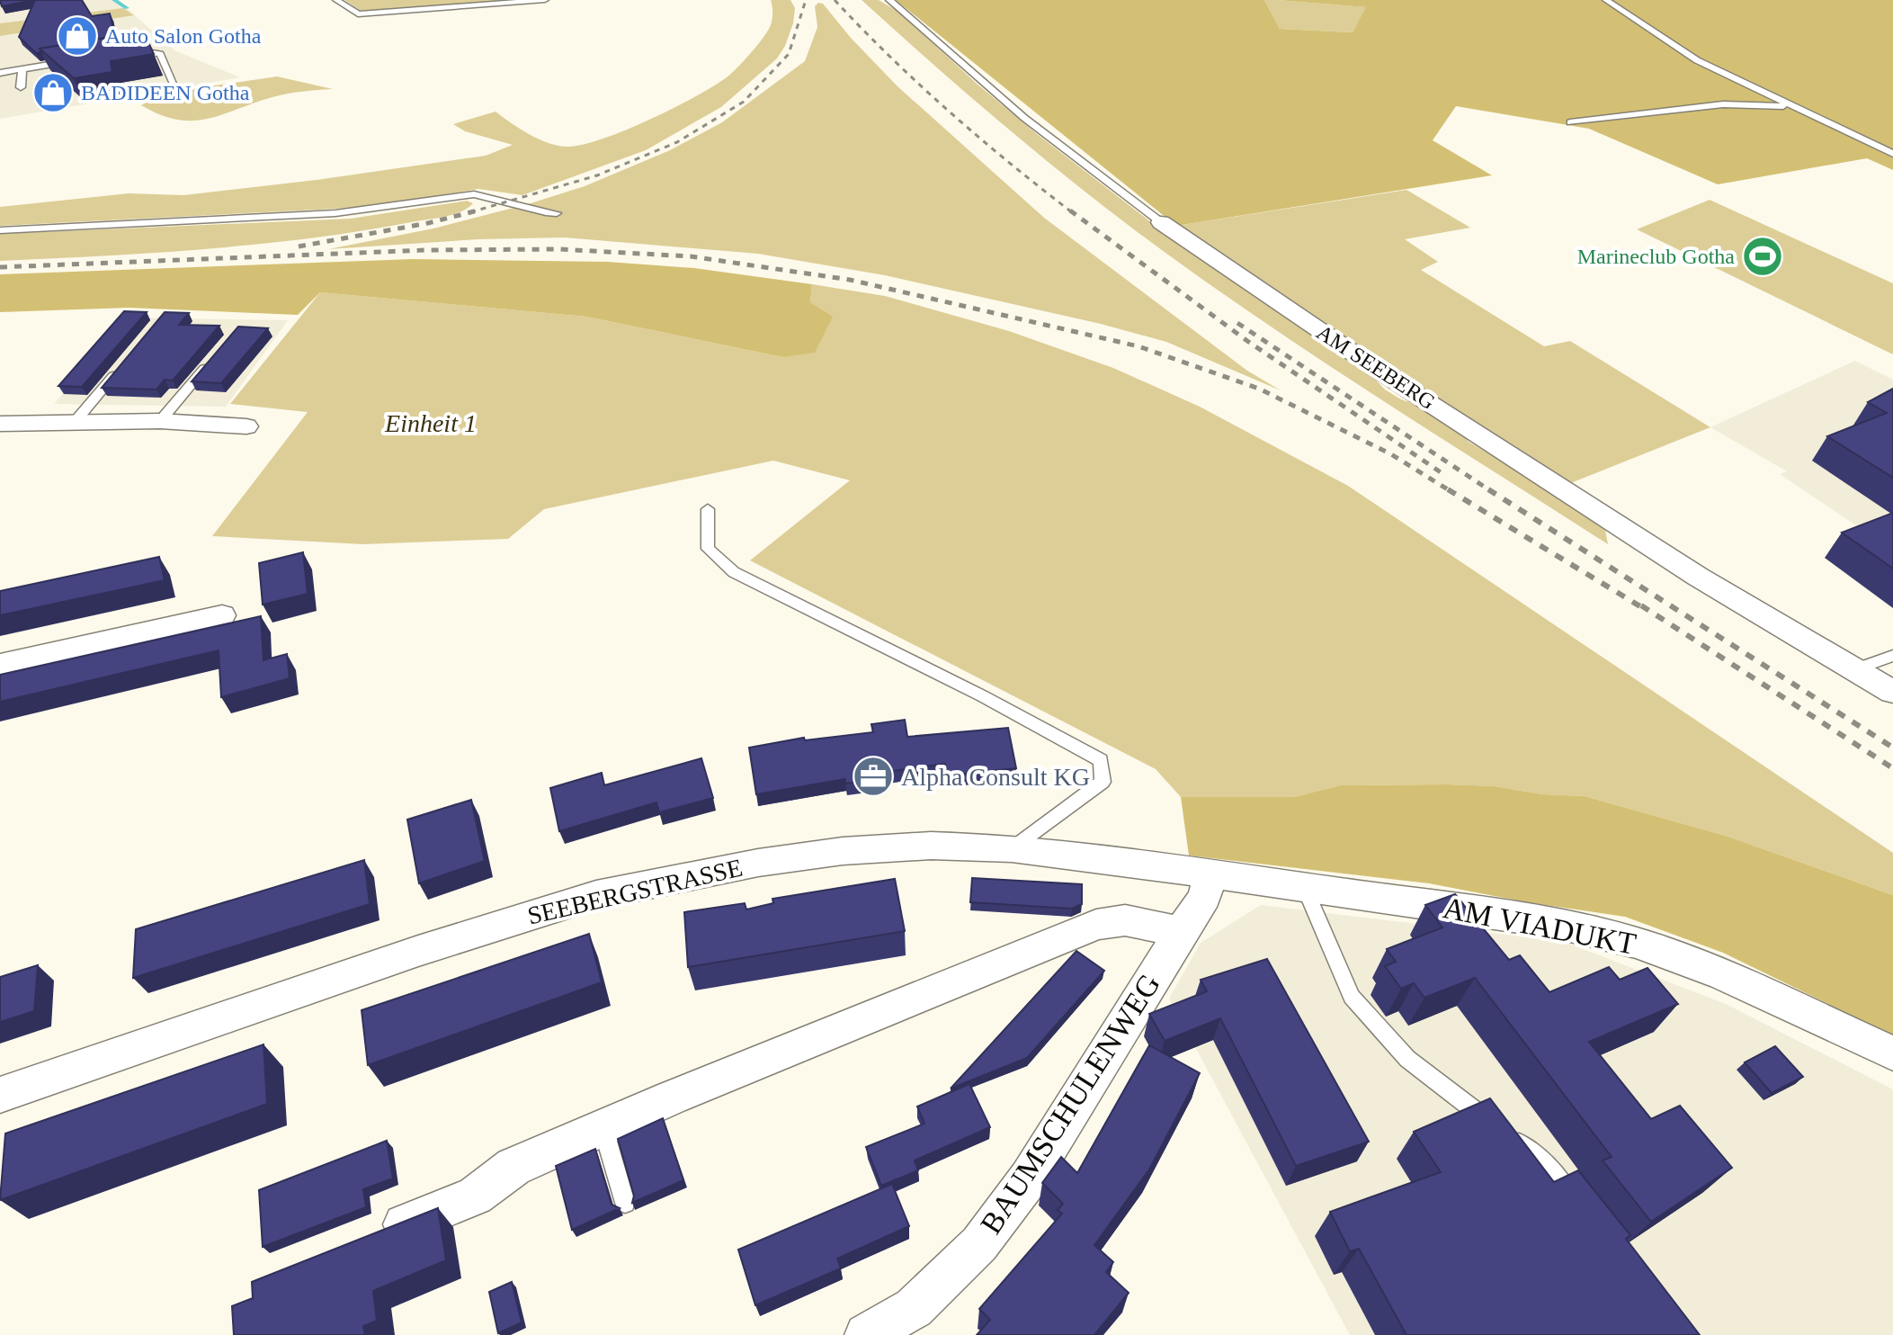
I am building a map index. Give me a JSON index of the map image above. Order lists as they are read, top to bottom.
{
  "streets": {
    "street": [
      "AM SEEBERG",
      "SEEBERGSTRASSE",
      "AM VIADUKT",
      "BAUMSCHULENWEG"
    ]
  },
  "crossings": [
    ["SEEBERGSTRASSE", "AM VIADUKT"],
    ["SEEBERGSTRASSE", "BAUMSCHULENWEG"],
    ["AM VIADUKT", "BAUMSCHULENWEG"]
  ],
  "parks": ["Einheit 1"],
  "places": {
    "shop": ["Auto Salon Gotha", "BADIDEEN Gotha"],
    "sports": ["Marineclub Gotha"],
    "office": ["Alpha Consult KG"]
  }
}
